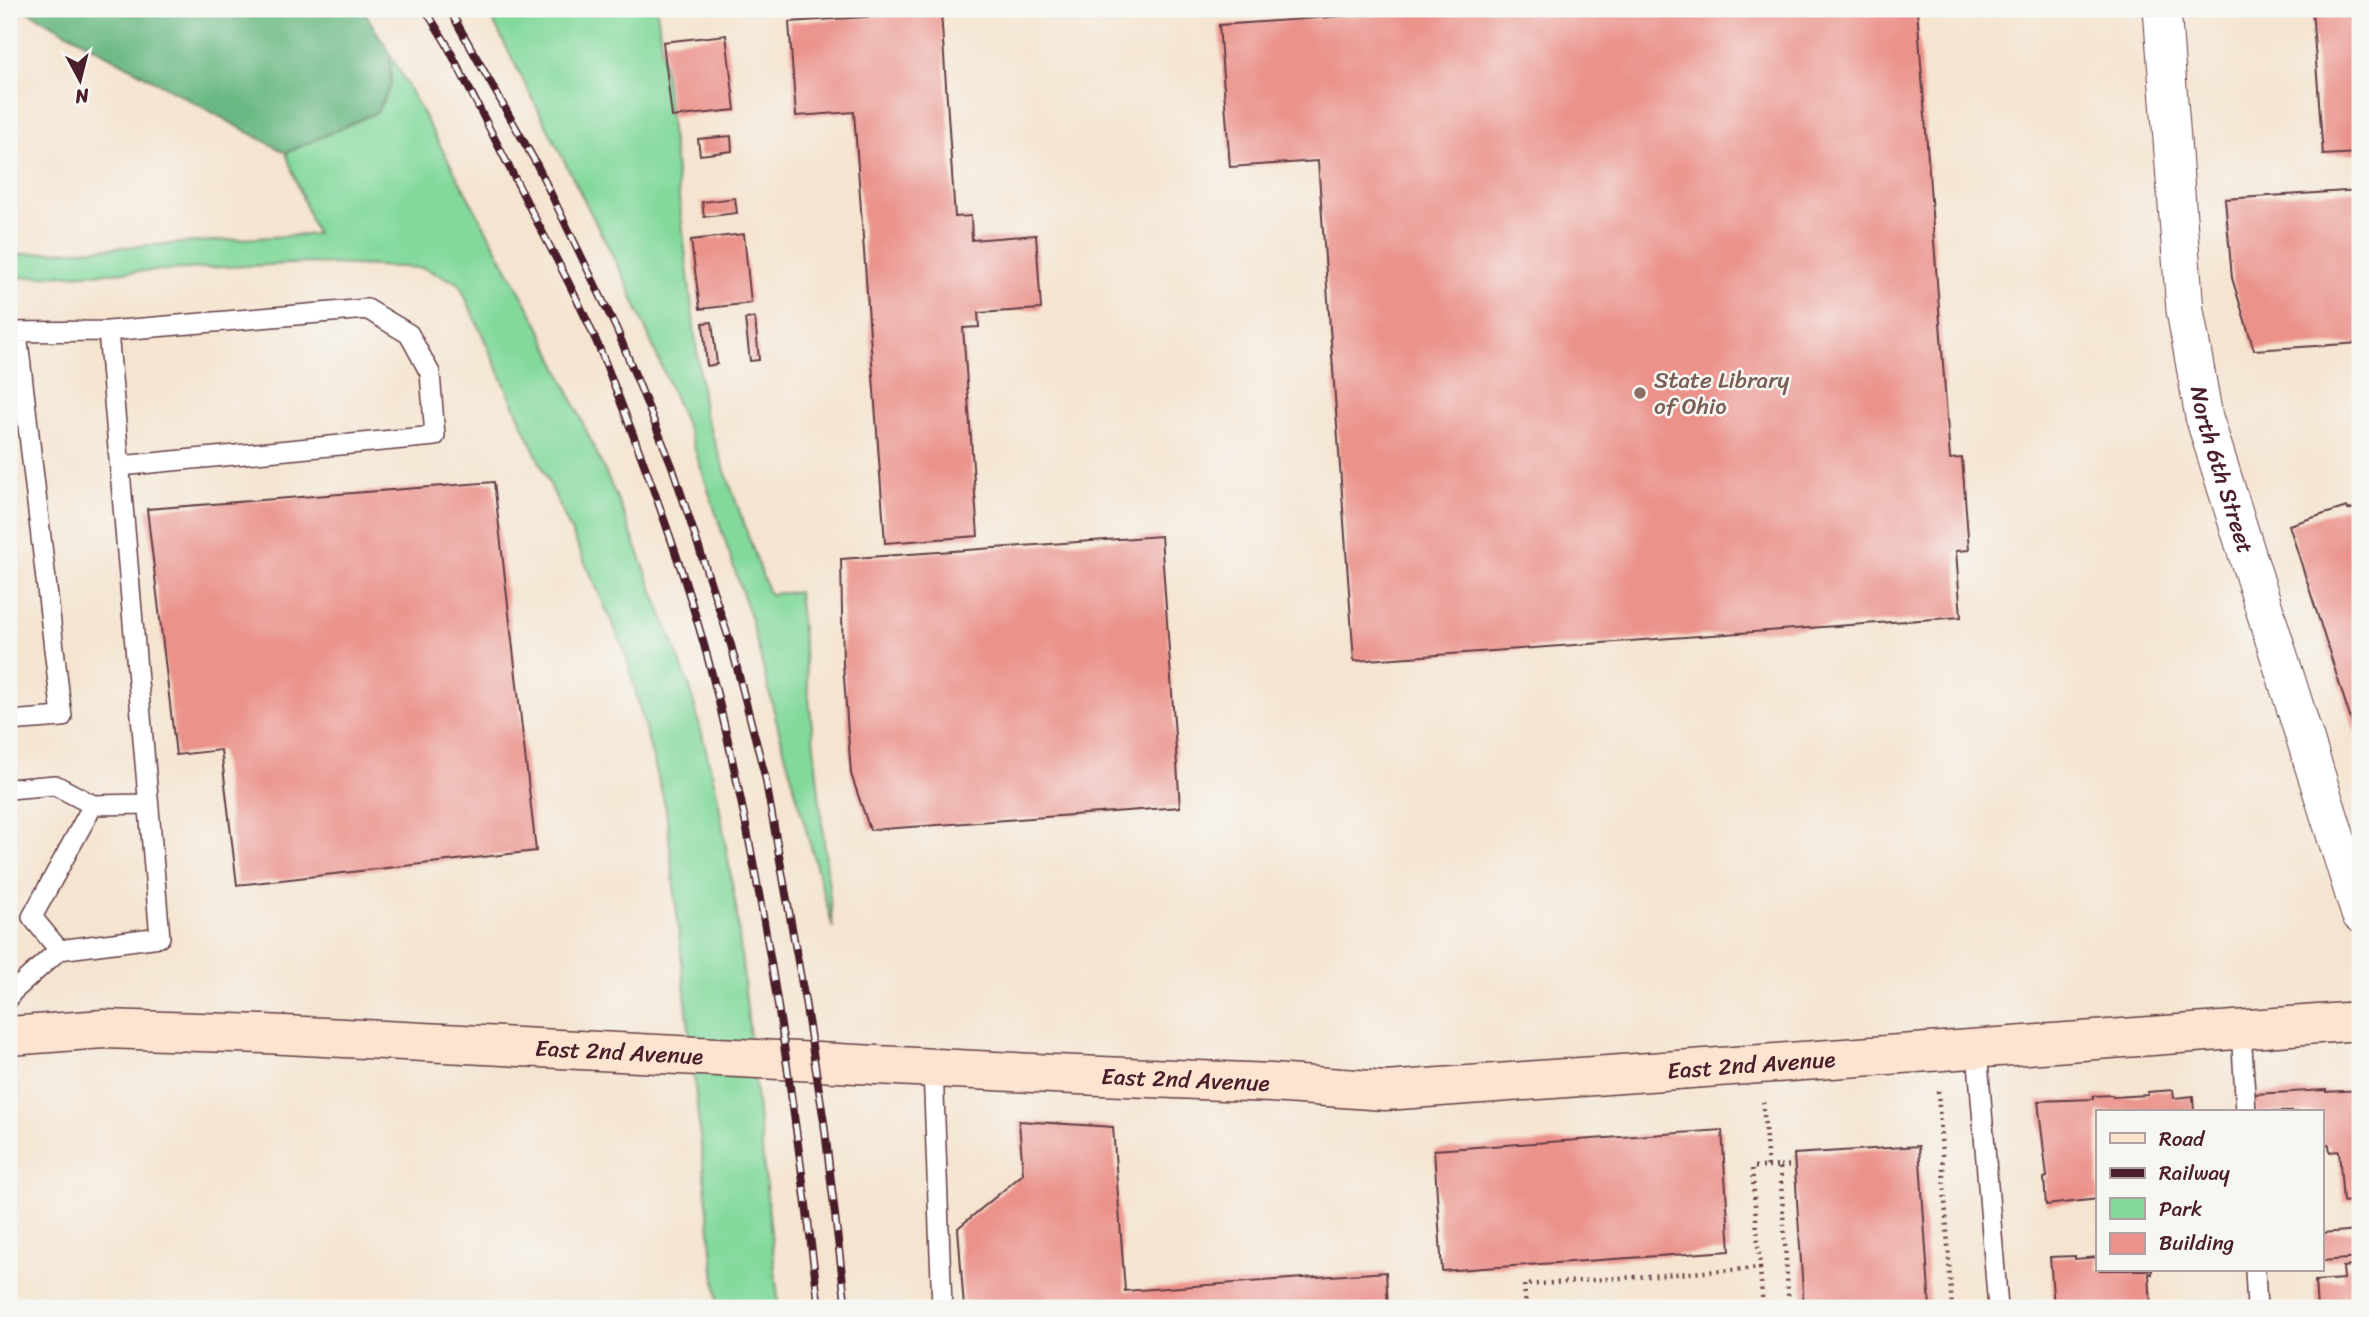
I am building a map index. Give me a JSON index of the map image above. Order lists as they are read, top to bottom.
{
  "streets": {
    "street": ["North 6th Street", "East 2nd Avenue"]
  },
  "places": ["State Library of Ohio"],
  "legend": [
    "Road",
    "Railway",
    "Park",
    "Building"
  ],
  "north": "bottom"
}
